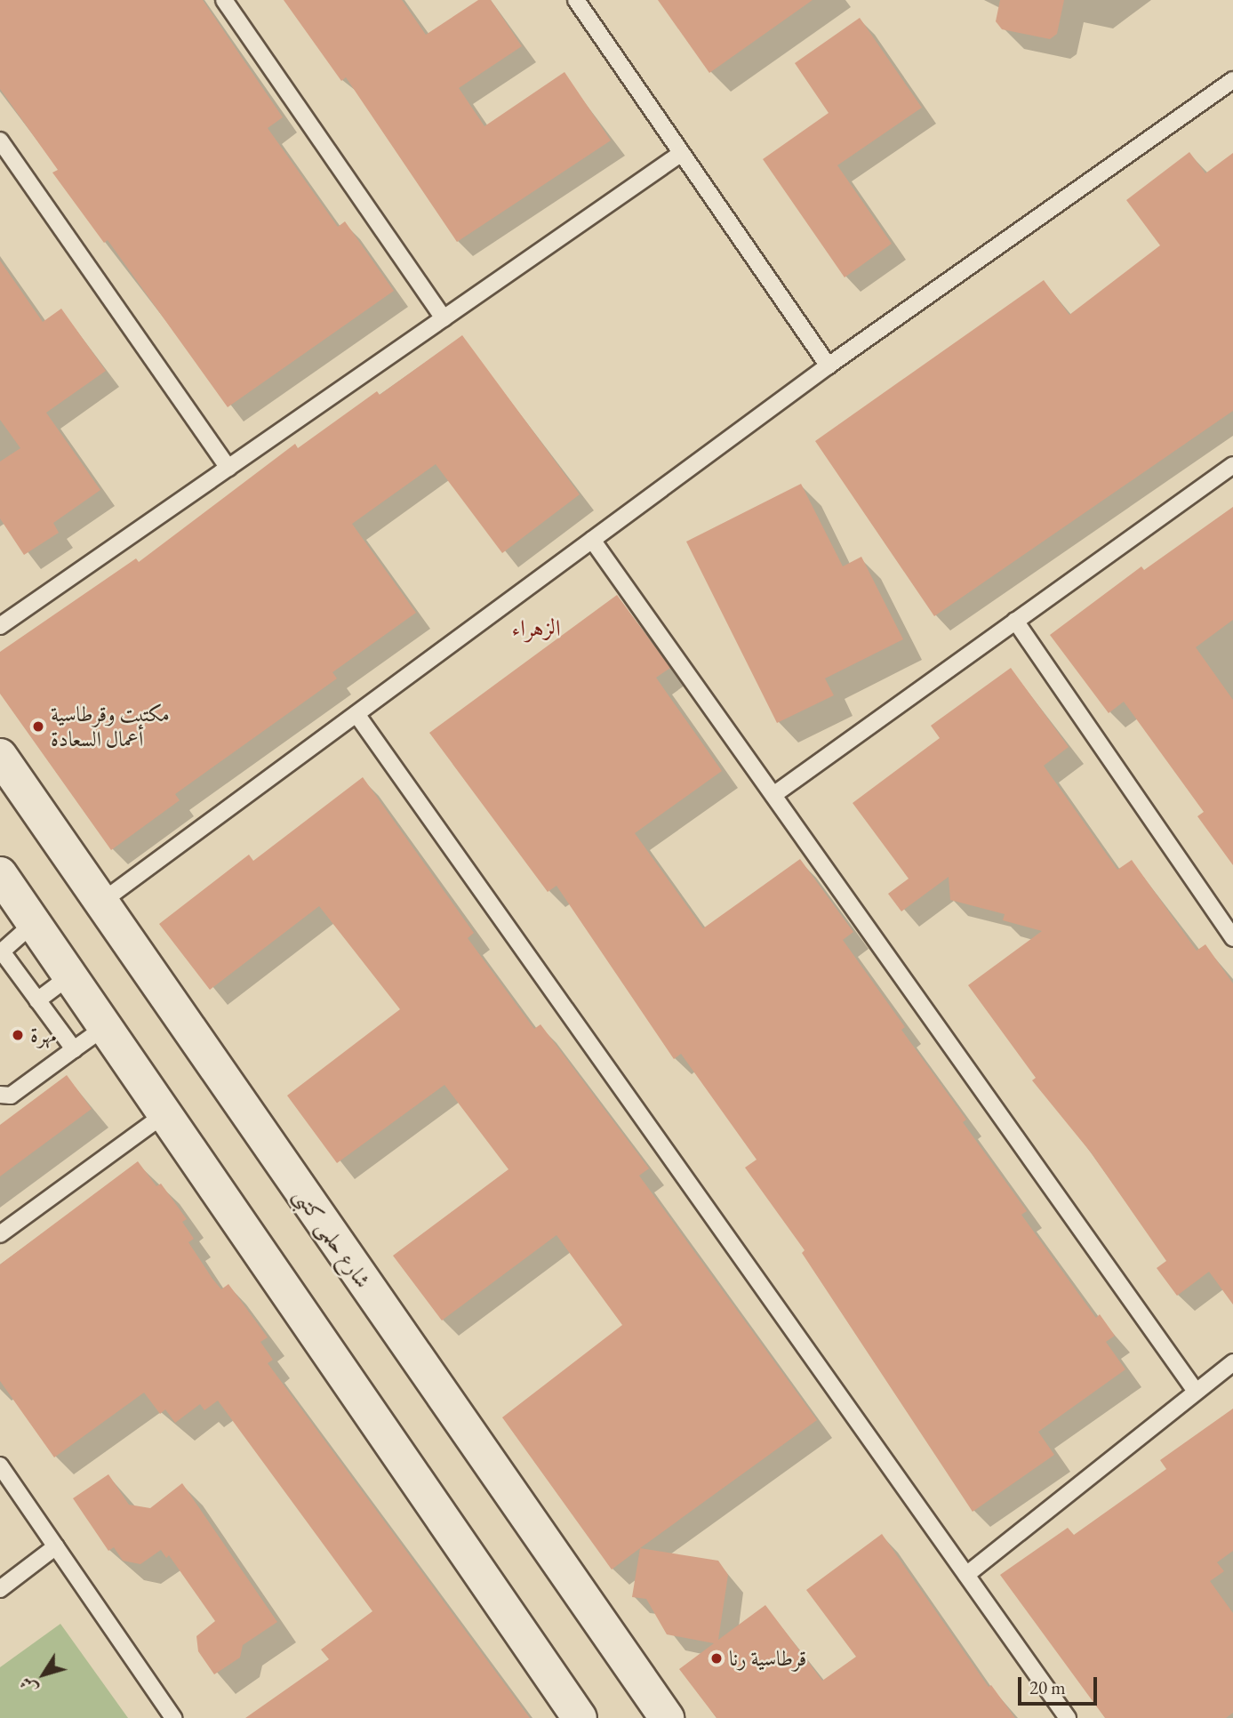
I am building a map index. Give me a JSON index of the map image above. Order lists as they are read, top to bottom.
{
  "streets": {
    "street": ["شارع حلمى كتبى"]
  },
  "districts": ["الزهراء"],
  "places": ["مكتبت وقرطاسية أعمال السعادة", "مهرة", "قرطاسية رنا"],
  "scale_bar": "20 m",
  "north": "bottom left"
}
